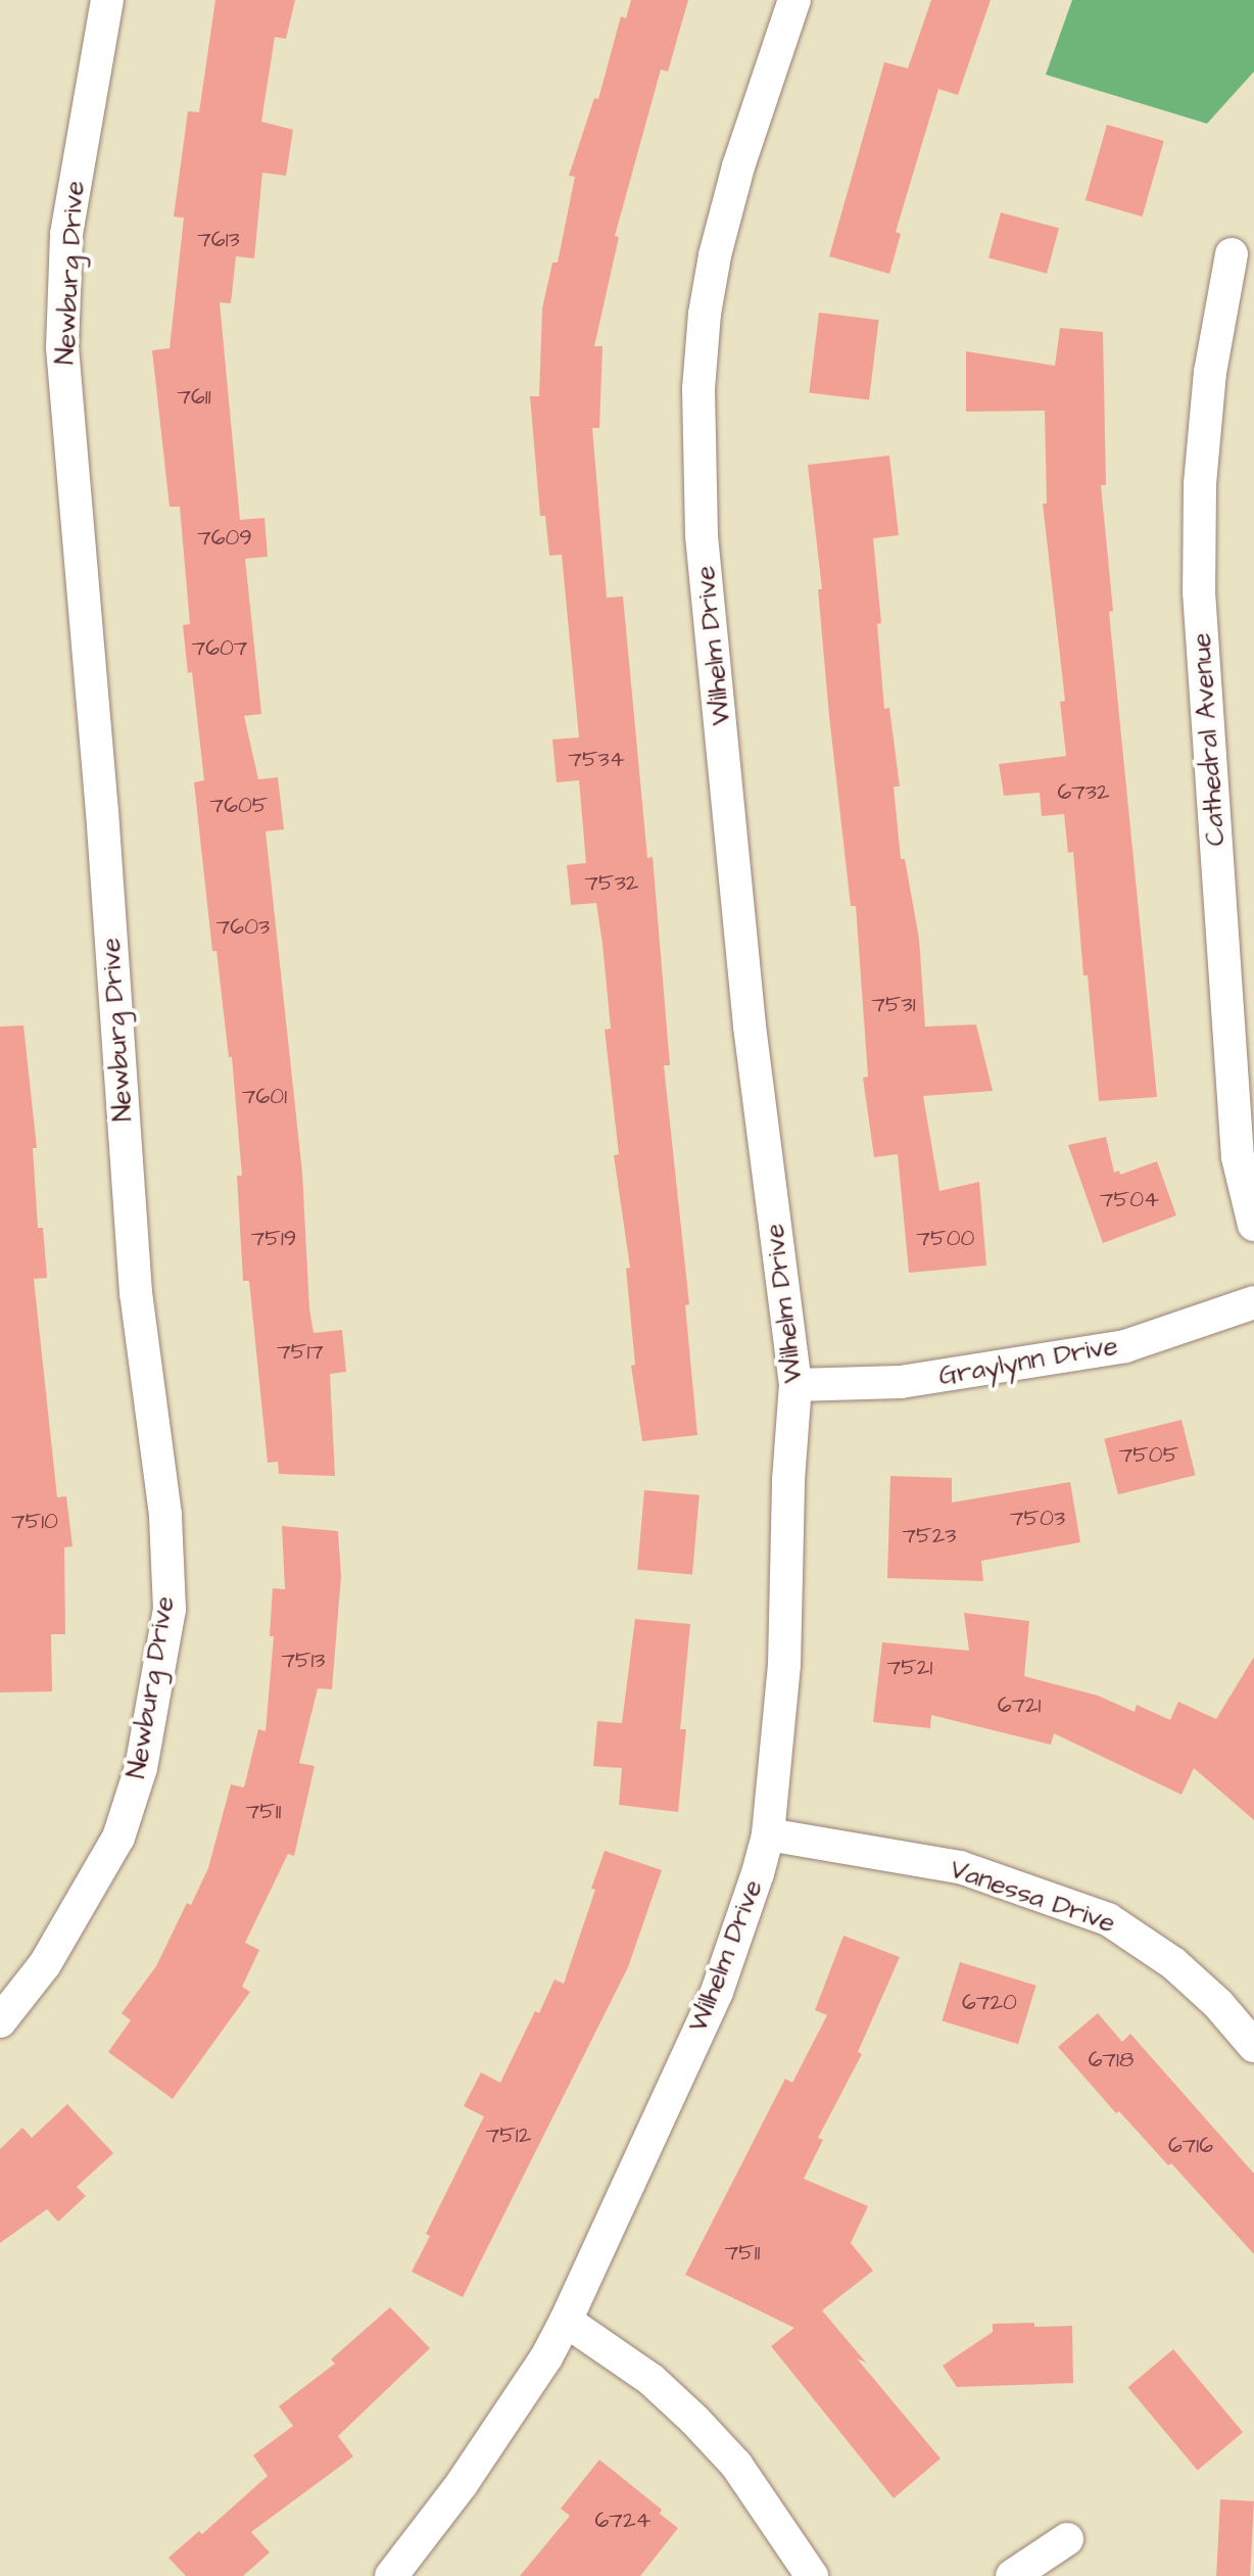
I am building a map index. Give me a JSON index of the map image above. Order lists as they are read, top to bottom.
{
  "streets": {
    "street": [
      "Newburg Drive",
      "Wilhelm Drive",
      "Cathedral Avenue",
      "Graylynn Drive",
      "Vanessa Drive"
    ]
  },
  "crossings": [
    ["Wilhelm Drive", "Graylynn Drive"],
    ["Wilhelm Drive", "Vanessa Drive"]
  ],
  "house_numbers": [
    "7613",
    "7611",
    "7609",
    "7607",
    "7534",
    "6732",
    "7605",
    "7532",
    "7603",
    "7531",
    "7601",
    "7504",
    "7519",
    "7500",
    "7517",
    "7505",
    "7503",
    "7510",
    "7523",
    "7513",
    "7521",
    "6721",
    "7511",
    "6720",
    "6718",
    "7512",
    "6716",
    "7511",
    "6724"
  ]
}
